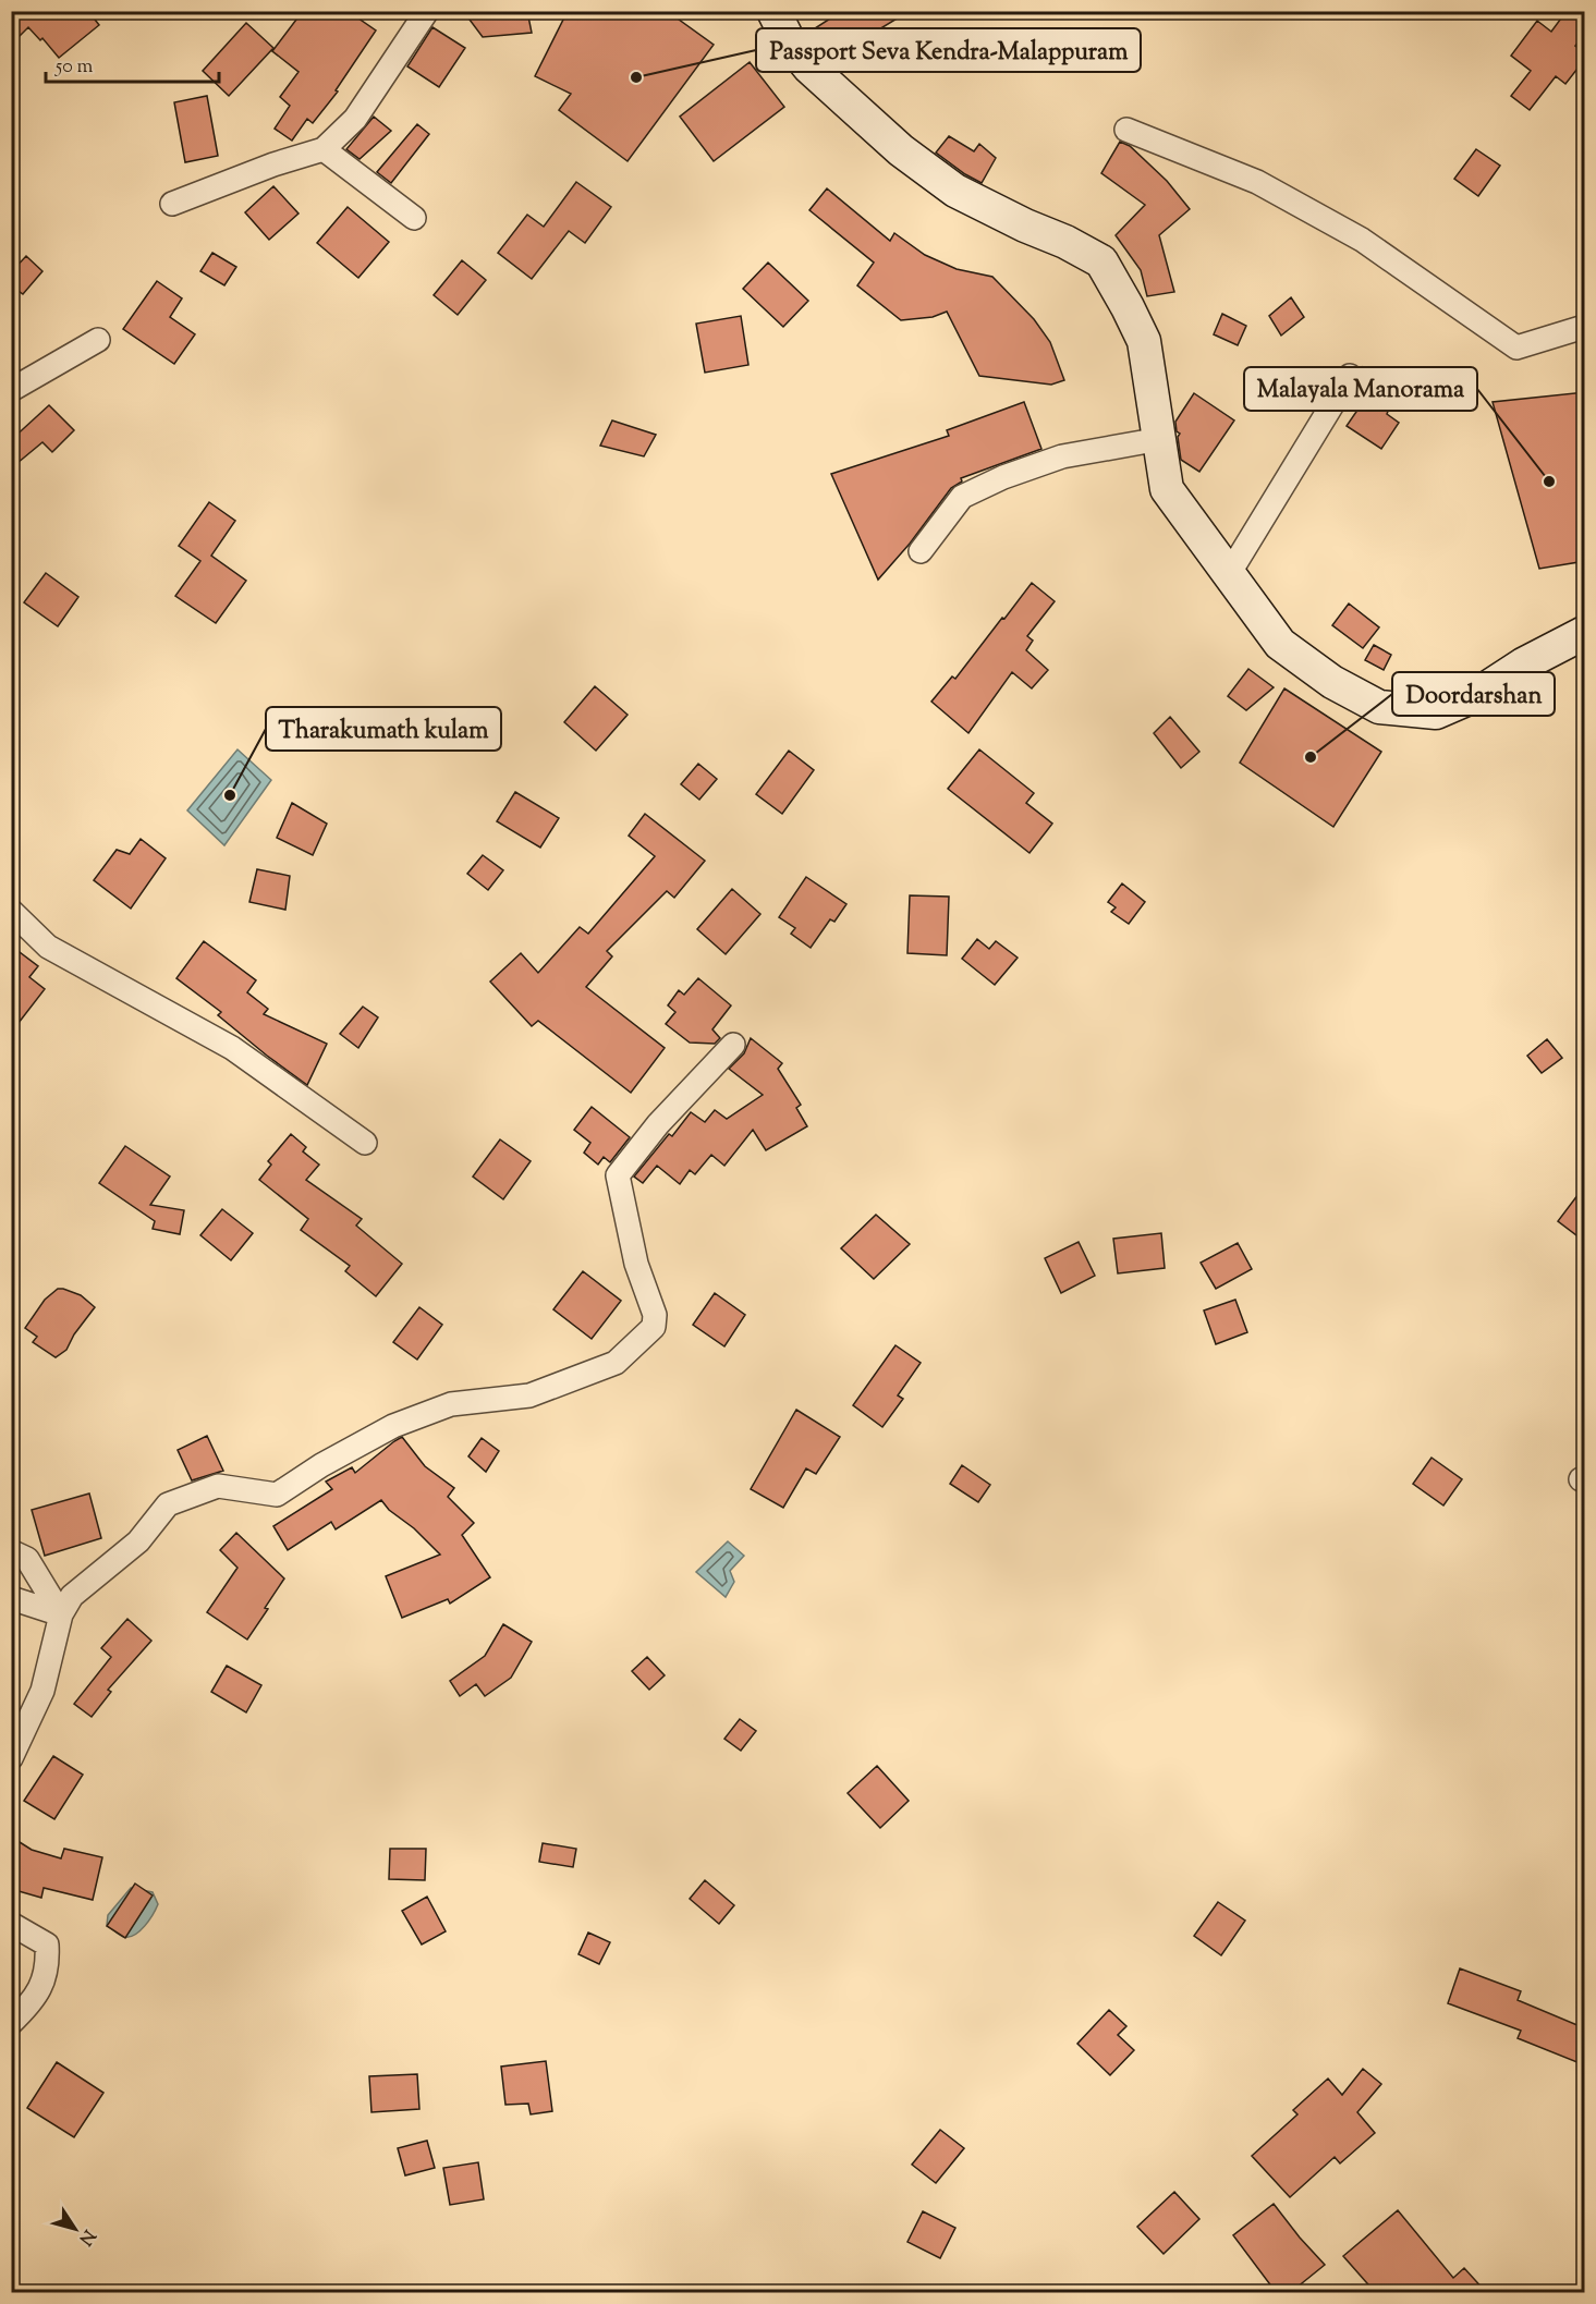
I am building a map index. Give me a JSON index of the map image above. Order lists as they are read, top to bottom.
{
  "places": [
    "Passport Seva Kendra-Malappuram",
    "Malayala Manorama",
    "Doordarshan",
    "Tharakumath kulam"
  ],
  "scale_bar": "50 m",
  "north": "bottom right"
}
